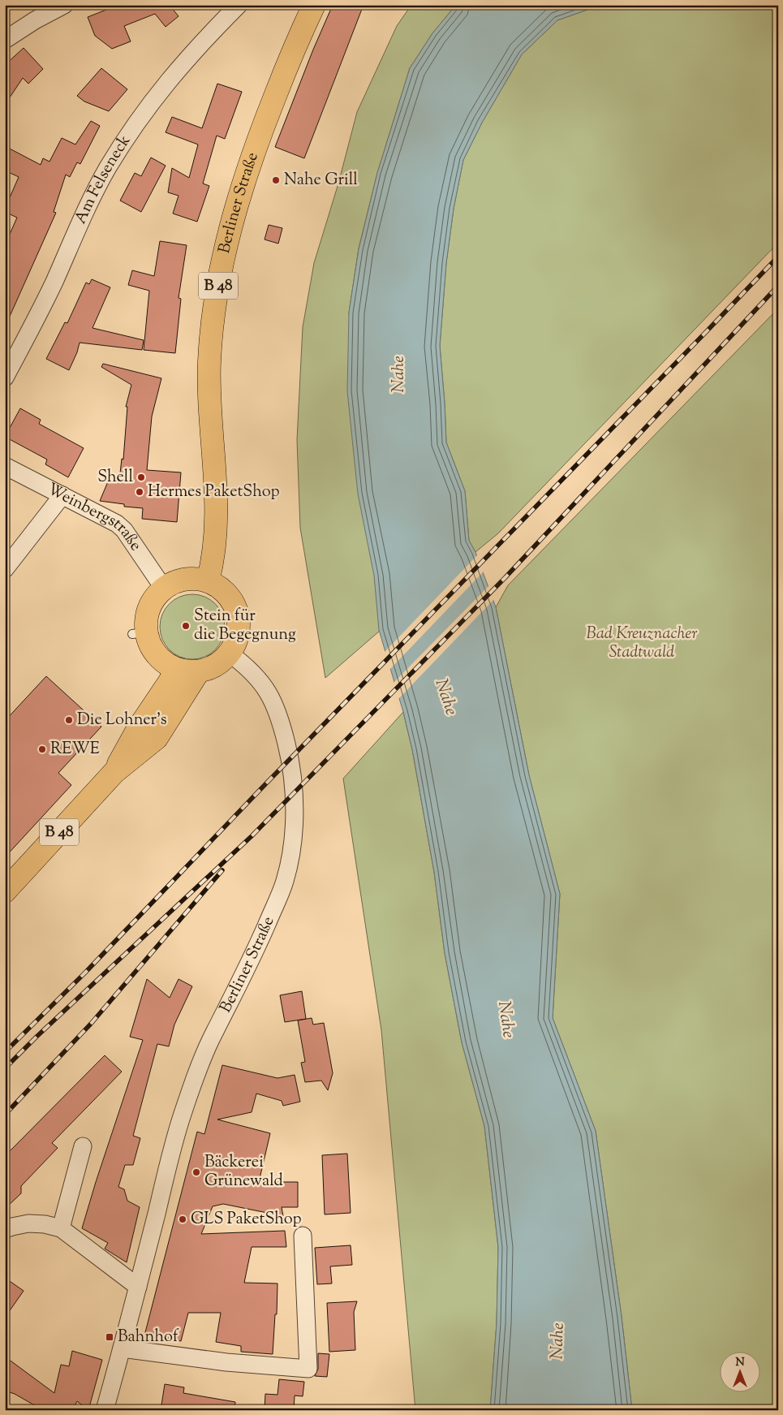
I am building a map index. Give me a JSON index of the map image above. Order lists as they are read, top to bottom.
{
  "streets": {
    "main road": ["Berliner Straße", "B 48"],
    "street": ["Am Felseneck", "Weinbergstraße"]
  },
  "crossings": [
    ["Berliner Straße", "B 48"],
    ["Berliner Straße", "Weinbergstraße"],
    ["B 48", "Weinbergstraße"]
  ],
  "water": ["Nahe"],
  "parks": ["Bad Kreuznacher Stadtwald"],
  "places": {
    "other": [
      "Nahe Grill",
      "Shell",
      "Hermes PaketShop",
      "Stein für die Begegnung",
      "Die Lohner's",
      "REWE",
      "Bäckerei Grünewald",
      "GLS PaketShop"
    ],
    "transit": ["Bahnhof"]
  },
  "north": "top"
}
